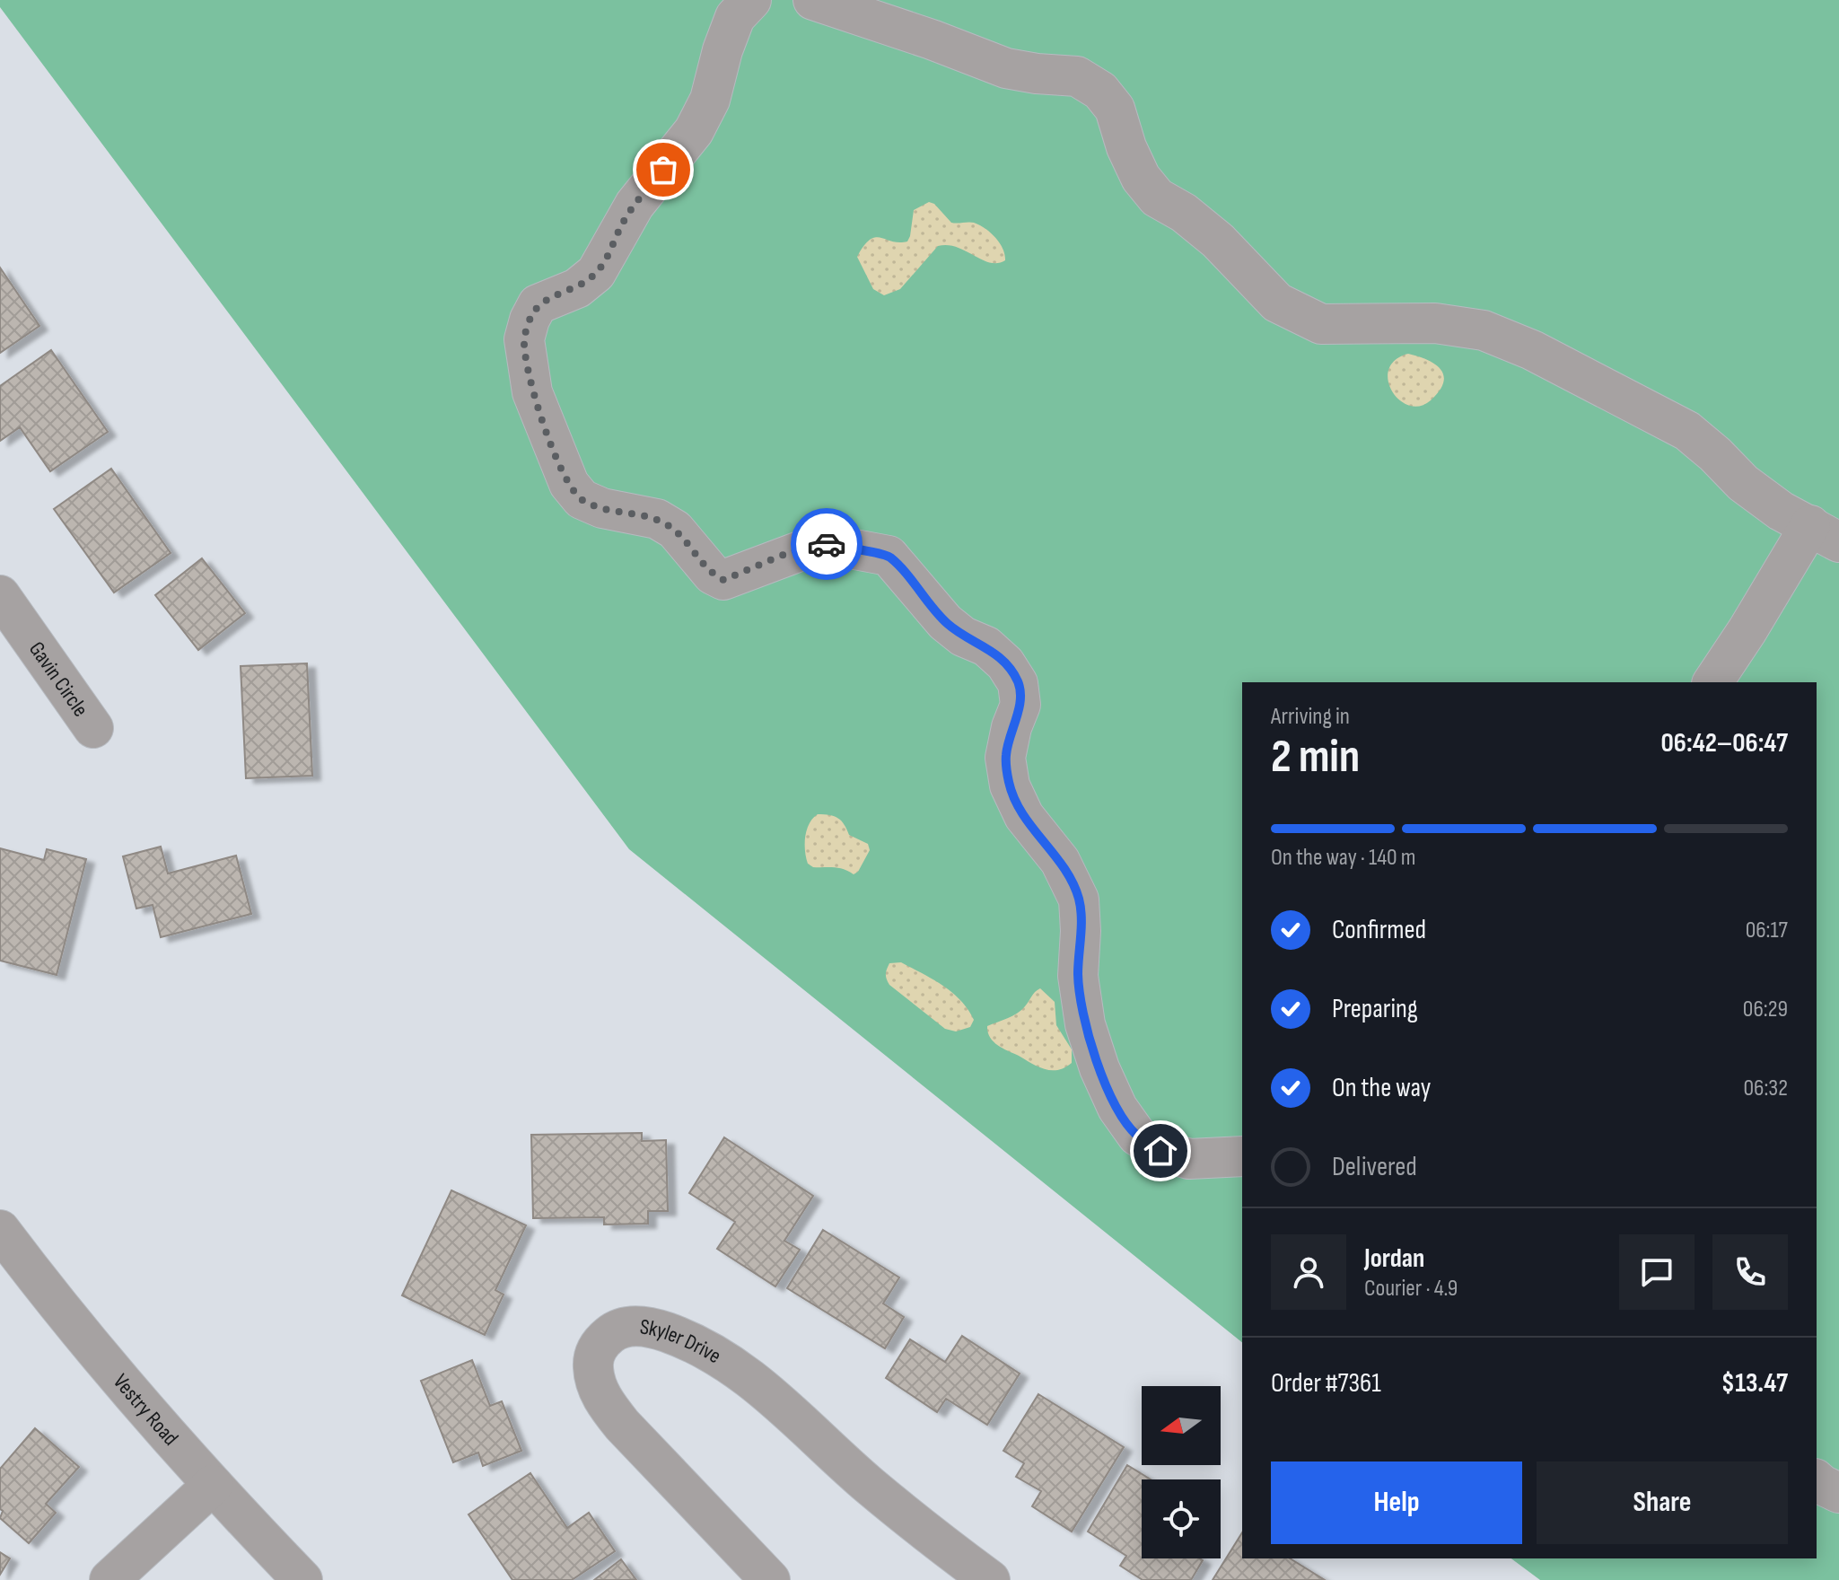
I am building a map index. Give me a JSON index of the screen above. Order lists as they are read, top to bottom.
{
  "streets": {
    "street": ["Gavin Circle", "Skyler Drive", "Vestry Road"]
  },
  "north": "left",
  "page": {
    "heading": ["2 min", "Arriving in", "06:42–06:47"],
    "panel": [
      "Jordan",
      "Courier · 4.9",
      "Order #7361",
      "$13.47"
    ],
    "bar": "On the way · 140 m",
    "list": [
      ["Confirmed", "06:17"],
      ["Preparing", "06:29"],
      ["On the way", "06:32"],
      "Delivered"
    ],
    "buttons": ["Help", "Share"]
  }
}
